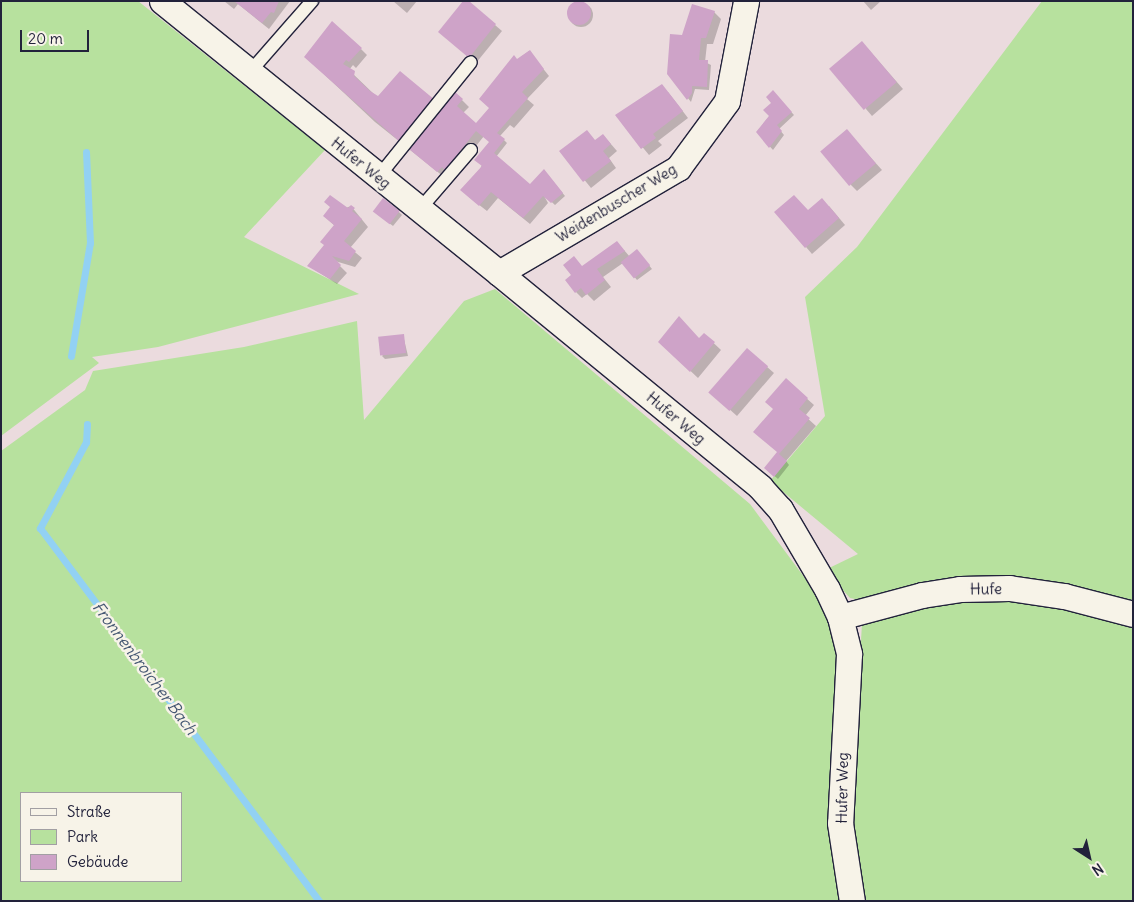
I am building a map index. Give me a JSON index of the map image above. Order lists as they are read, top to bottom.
{
  "streets": {
    "street": ["Hufer Weg", "Weidenbuscher Weg", "Hufe"]
  },
  "crossings": [
    ["Hufer Weg", "Weidenbuscher Weg"],
    ["Hufer Weg", "Hufe"]
  ],
  "water": ["Fronnenbroicher Bach"],
  "legend": ["Straße", "Park", "Gebäude"],
  "scale_bar": "20 m",
  "north": "bottom right"
}
